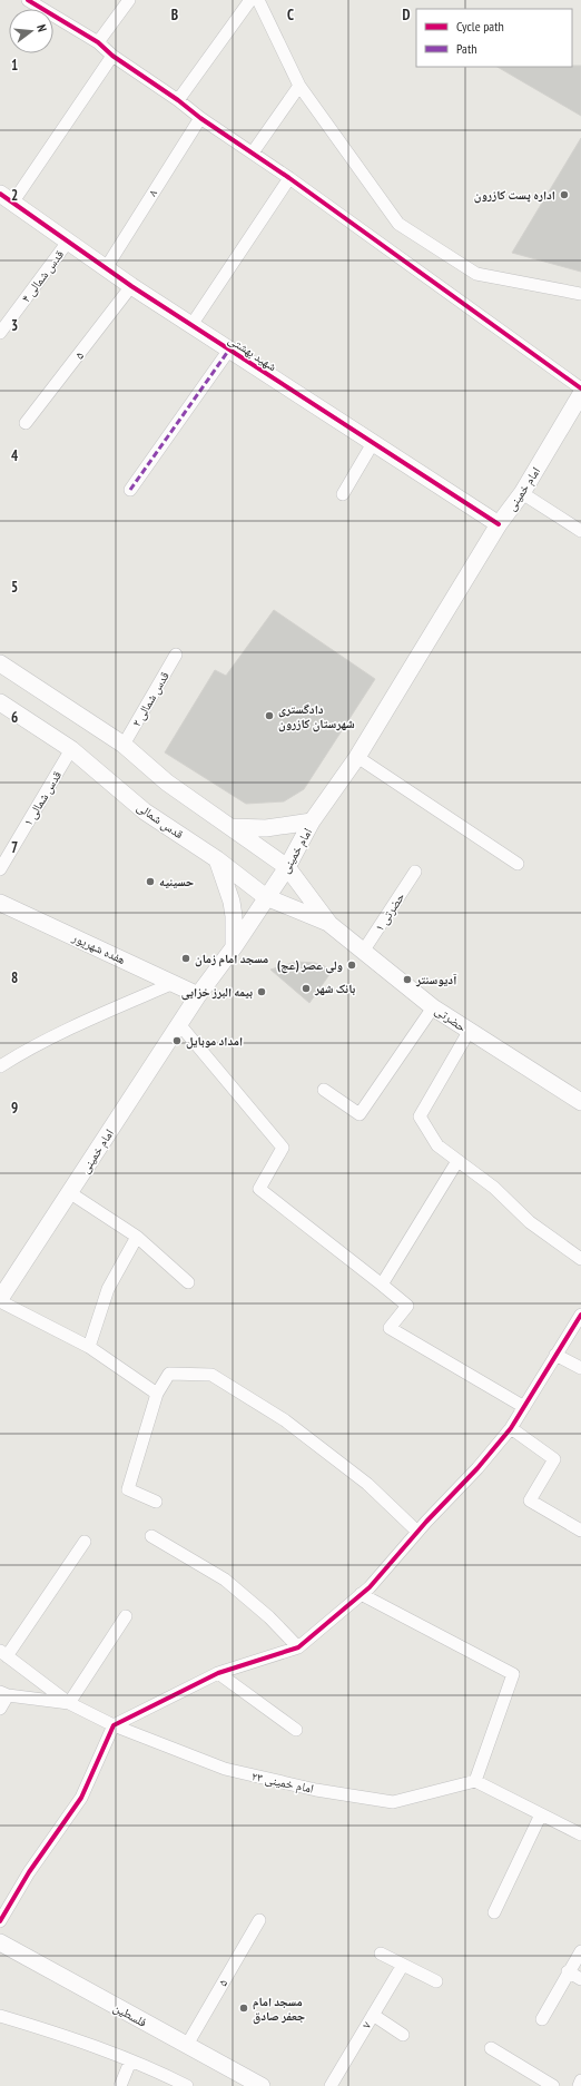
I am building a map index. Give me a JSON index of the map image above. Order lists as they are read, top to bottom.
{
  "streets": {
    "main road": [
      "شهید بهشتی",
      "امام خمینی",
      "قدس شمالی",
      "هفده شهریور",
      "حضرتی",
      "فلسطین"
    ],
    "street": [
      "۸",
      "قدس شمالی ۴",
      "۵",
      "قدس شمالی ۲",
      "قدس شمالی ۱",
      "حضرتی ۱",
      "امام خمینی ۲۳",
      "۷"
    ]
  },
  "crossings": [
    ["۸", "شهید بهشتی"],
    ["قدس شمالی ۴", "شهید بهشتی"],
    ["شهید بهشتی", "۵"],
    ["شهید بهشتی", "امام خمینی"],
    ["۵", "فلسطین"],
    ["امام خمینی", "قدس شمالی"],
    ["امام خمینی", "هفده شهریور"],
    ["قدس شمالی ۱", "قدس شمالی"],
    ["قدس شمالی", "حضرتی"],
    ["حضرتی ۱", "حضرتی"]
  ],
  "places": [
    "اداره پست کازرون",
    "دادگستری شهرستان کازرون",
    "حسینیه",
    "مسجد امام زمان",
    "ولی عصر (عج)",
    "آدیوسنتر",
    "بانک شهر",
    "بیمه البرز خزایی",
    "امداد موبایل",
    "مسجد امام جعفر صادق"
  ],
  "legend": ["Cycle path", "Path"],
  "north": "right",
  "grid": {
    "columns": ["B", "C", "D"],
    "rows": [
      "1",
      "2",
      "3",
      "4",
      "5",
      "6",
      "7",
      "8",
      "9"
    ]
  }
}
